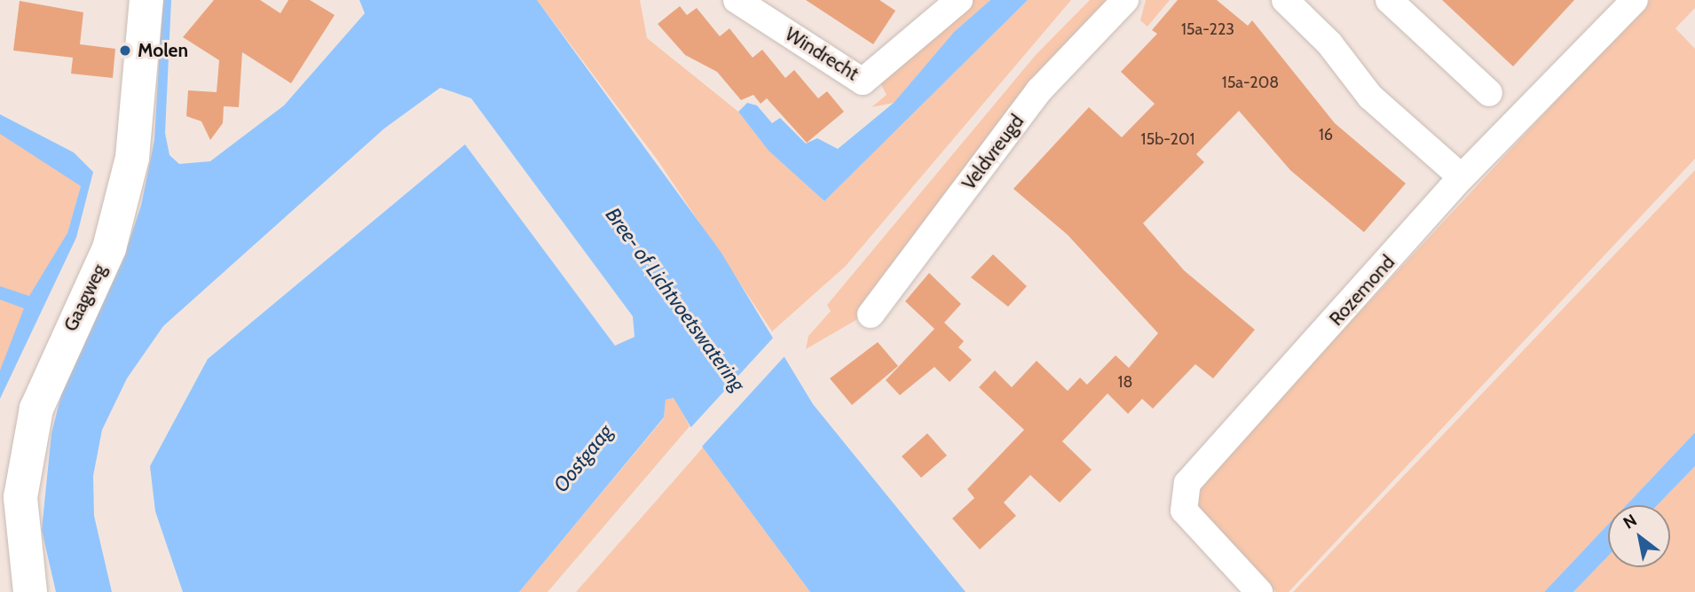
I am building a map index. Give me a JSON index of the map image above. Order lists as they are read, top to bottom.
{
  "streets": {
    "main road": ["Gaagweg"],
    "street": ["Windrecht", "Veldvreugd", "Rozemond"]
  },
  "water": ["Bree- of Lichtvoetswatering", "Oostgaag"],
  "places": ["Molen"],
  "house_numbers": [
    "15a-223",
    "15a-208",
    "16",
    "15b-201",
    "18"
  ],
  "north": "top left"
}
